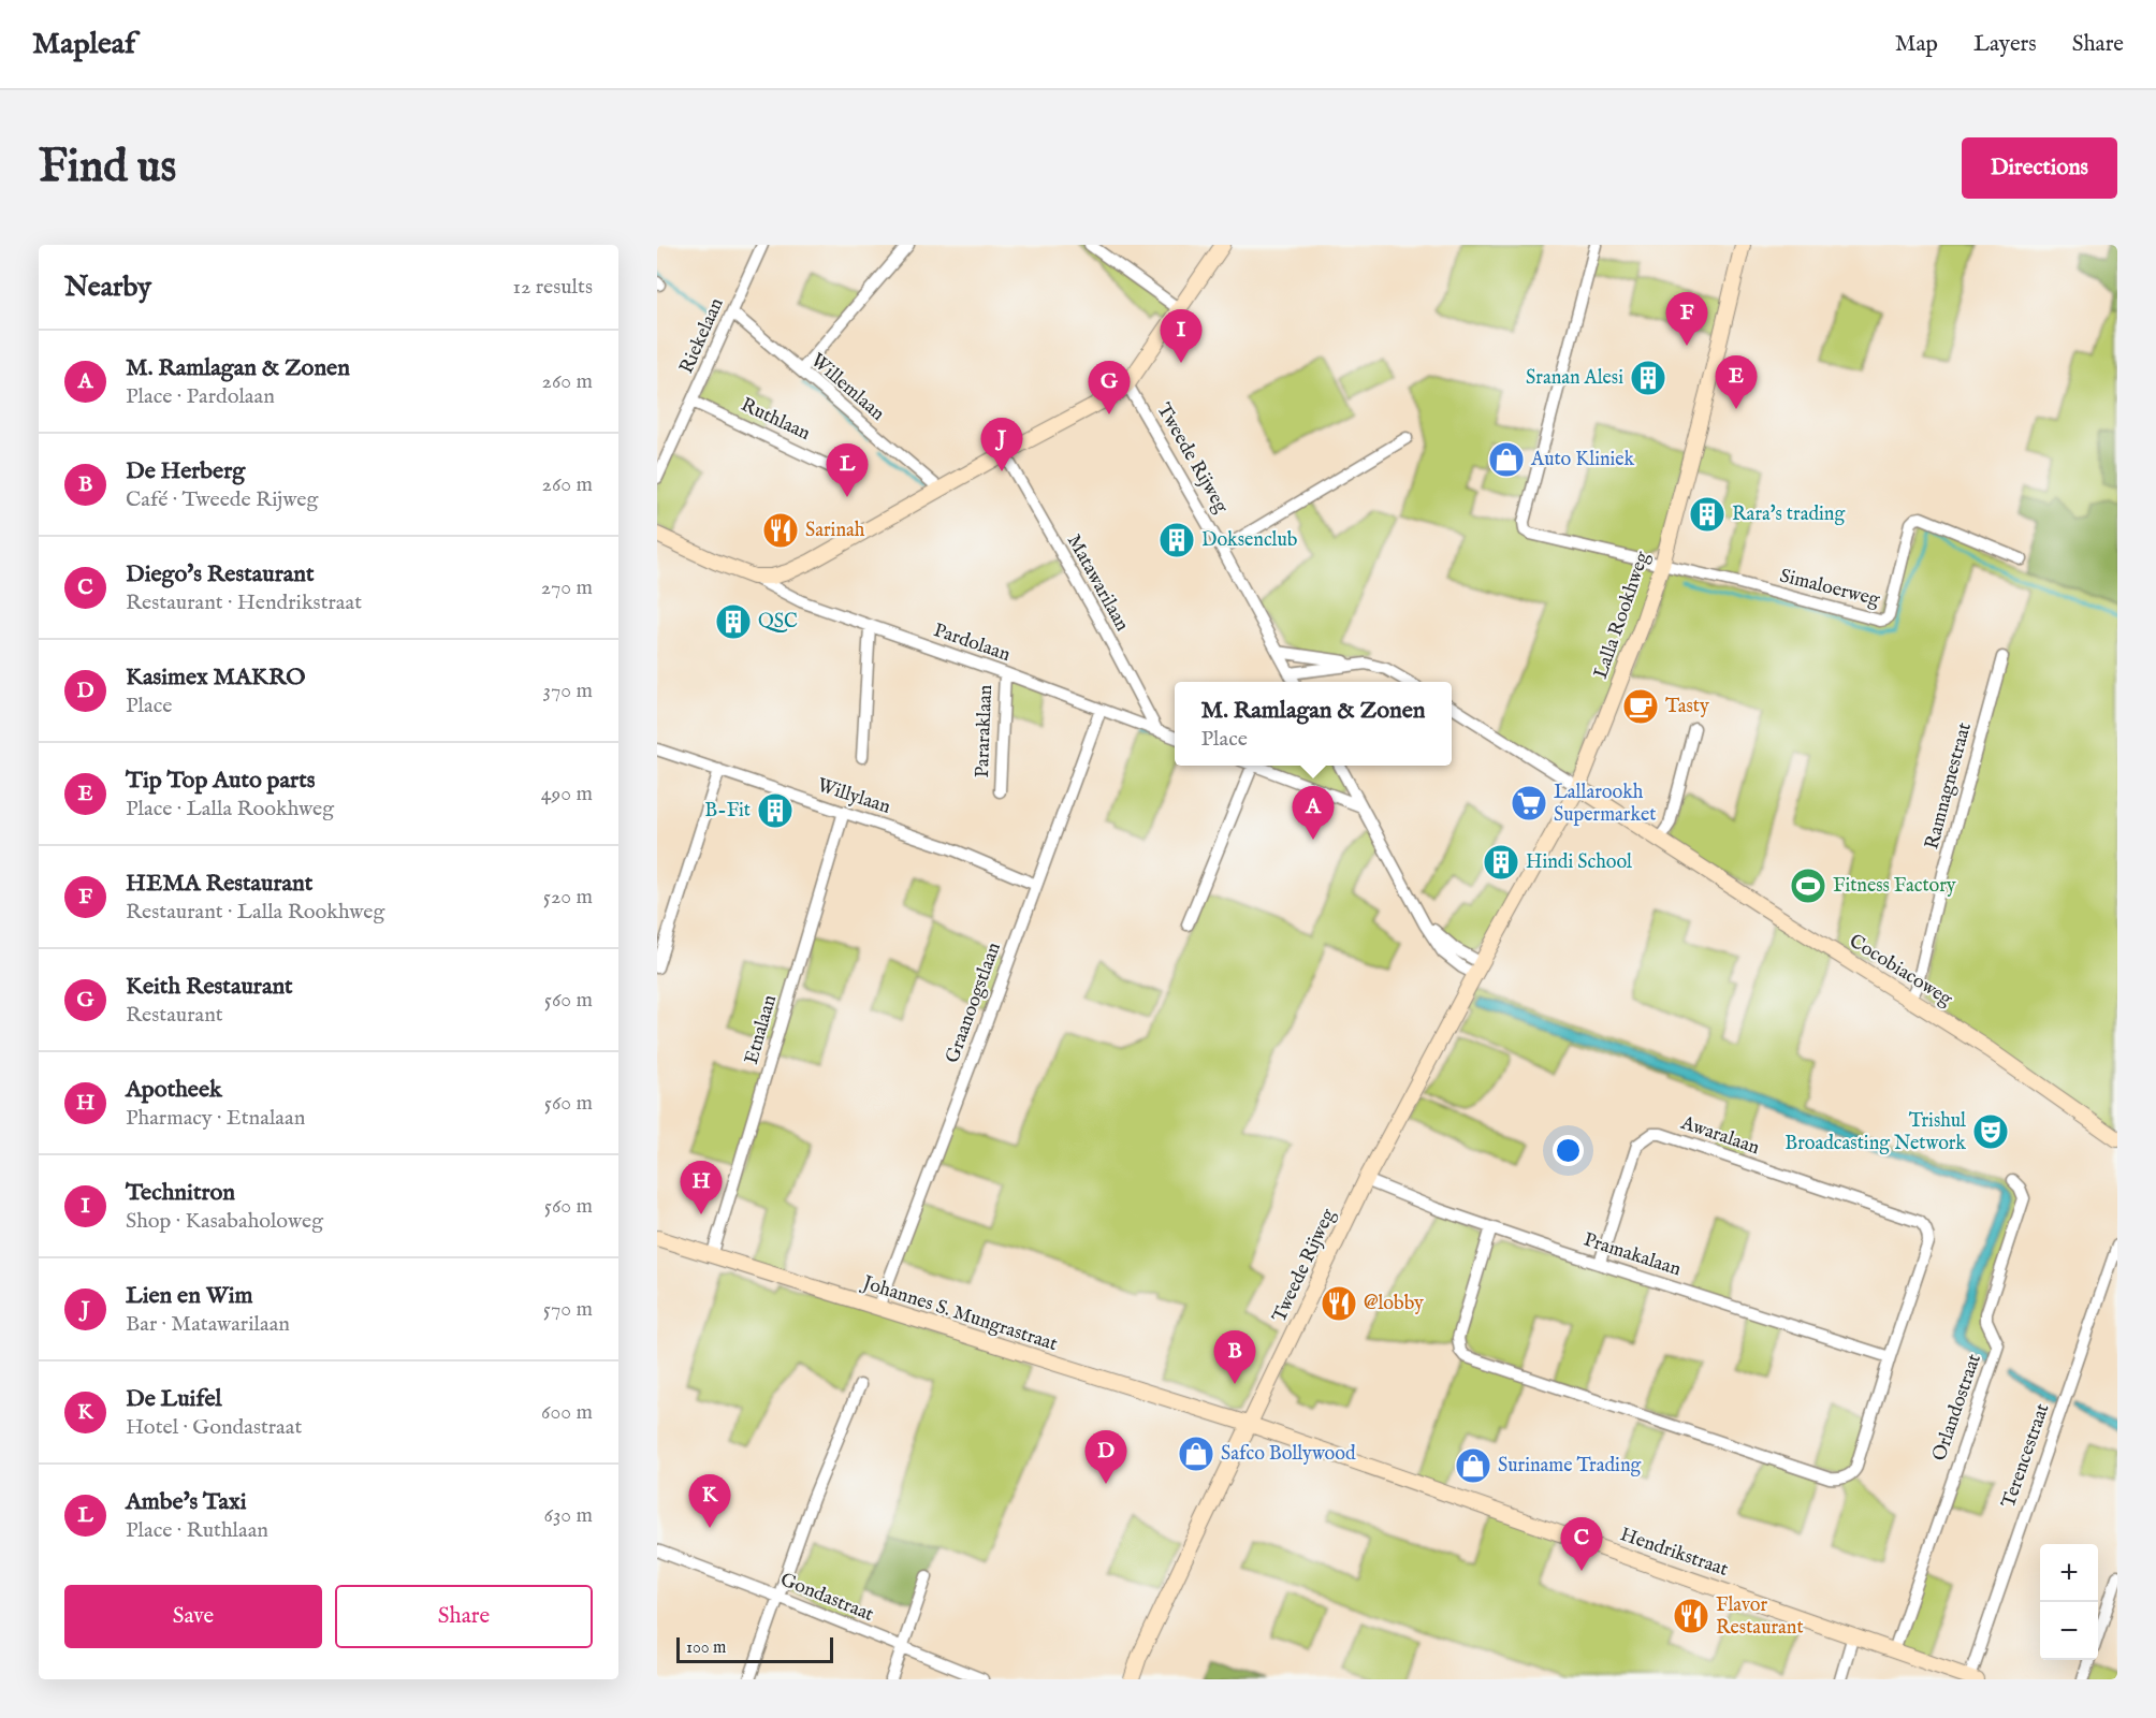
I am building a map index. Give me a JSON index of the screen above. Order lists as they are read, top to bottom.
{
  "streets": {
    "street": [
      "Riekelaan",
      "Willemlaan",
      "Ruthlaan",
      "Tweede Rijweg",
      "Matawarilaan",
      "Simaloerweg",
      "Lalla Rookhweg",
      "Pardolaan",
      "Pararaklaan",
      "Ramnagnestraat",
      "Willylaan",
      "Cocobiacoweg",
      "Graanoogstlaan",
      "Etnalaan",
      "Awaralaan",
      "Pramakalaan",
      "Johannes S. Mungrastraat",
      "Orlandostraat",
      "Terencestraat",
      "Hendrikstraat",
      "Gondastraat"
    ]
  },
  "crossings": [
    ["Riekelaan", "Willemlaan"],
    ["Riekelaan", "Ruthlaan"],
    ["Tweede Rijweg", "Lalla Rookhweg"],
    ["Tweede Rijweg", "Pramakalaan"],
    ["Tweede Rijweg", "Johannes S. Mungrastraat"],
    ["Tweede Rijweg", "Hendrikstraat"],
    ["Matawarilaan", "Pardolaan"],
    ["Simaloerweg", "Lalla Rookhweg"],
    ["Lalla Rookhweg", "Cocobiacoweg"],
    ["Pardolaan", "Pararaklaan"],
    ["Pardolaan", "Graanoogstlaan"],
    ["Ramnagnestraat", "Cocobiacoweg"],
    ["Willylaan", "Graanoogstlaan"],
    ["Willylaan", "Etnalaan"],
    ["Graanoogstlaan", "Johannes S. Mungrastraat"],
    ["Etnalaan", "Johannes S. Mungrastraat"],
    ["Awaralaan", "Pramakalaan"],
    ["Johannes S. Mungrastraat", "Hendrikstraat"],
    ["Orlandostraat", "Hendrikstraat"],
    ["Terencestraat", "Hendrikstraat"]
  ],
  "places": {
    "building": [
      "Sranan Alesi",
      "Rara's trading",
      "Doksenclub",
      "QSC",
      "B-Fit",
      "Hindi School"
    ],
    "shop": ["Auto Kliniek", "Safco Bollywood", "Suriname Trading"],
    "restaurant": ["Sarinah", "@lobby", "Flavor Restaurant"],
    "cafe": ["Tasty"],
    "supermarket": ["Lallarookh Supermarket"],
    "sports": ["Fitness Factory"],
    "theatre": ["Trishul Broadcasting Network"]
  },
  "scale_bar": "100 m",
  "page": {
    "header": "Mapleaf",
    "nav": ["Map", "Layers", "Share"],
    "buttons": [
      "Directions",
      ["Save", "Share"]
    ],
    "title": "Find us",
    "heading": ["Nearby", "12 results"],
    "pins": [
      "F",
      "I",
      "E",
      "G",
      "J",
      "L",
      "A",
      "H",
      "B",
      "D",
      "K",
      "C"
    ],
    "list": [
      {
        "mark": "A",
        "name": "M. Ramlagan & Zonen",
        "note": "Place · Pardolaan",
        "value": "260 m"
      },
      {
        "mark": "B",
        "name": "De Herberg",
        "note": "Café · Tweede Rijweg",
        "value": "260 m"
      },
      {
        "mark": "C",
        "name": "Diego's Restaurant",
        "note": "Restaurant · Hendrikstraat",
        "value": "270 m"
      },
      {
        "mark": "D",
        "name": "Kasimex MAKRO",
        "note": "Place",
        "value": "370 m"
      },
      {
        "mark": "E",
        "name": "Tip Top Auto parts",
        "note": "Place · Lalla Rookhweg",
        "value": "490 m"
      },
      {
        "mark": "F",
        "name": "HEMA Restaurant",
        "note": "Restaurant · Lalla Rookhweg",
        "value": "520 m"
      },
      {
        "mark": "G",
        "name": "Keith Restaurant",
        "note": "Restaurant",
        "value": "560 m"
      },
      {
        "mark": "H",
        "name": "Apotheek",
        "note": "Pharmacy · Etnalaan",
        "value": "560 m"
      },
      {
        "mark": "I",
        "name": "Technitron",
        "note": "Shop · Kasabaholoweg",
        "value": "560 m"
      },
      {
        "mark": "J",
        "name": "Lien en Wim",
        "note": "Bar · Matawarilaan",
        "value": "570 m"
      },
      {
        "mark": "K",
        "name": "De Luifel",
        "note": "Hotel · Gondastraat",
        "value": "600 m"
      },
      {
        "mark": "L",
        "name": "Ambe's Taxi",
        "note": "Place · Ruthlaan",
        "value": "630 m"
      }
    ],
    "popup": ["M. Ramlagan & Zonen", "Place"],
    "map_buttons": ["+", "−"],
    "scale": "100 m"
  }
}
